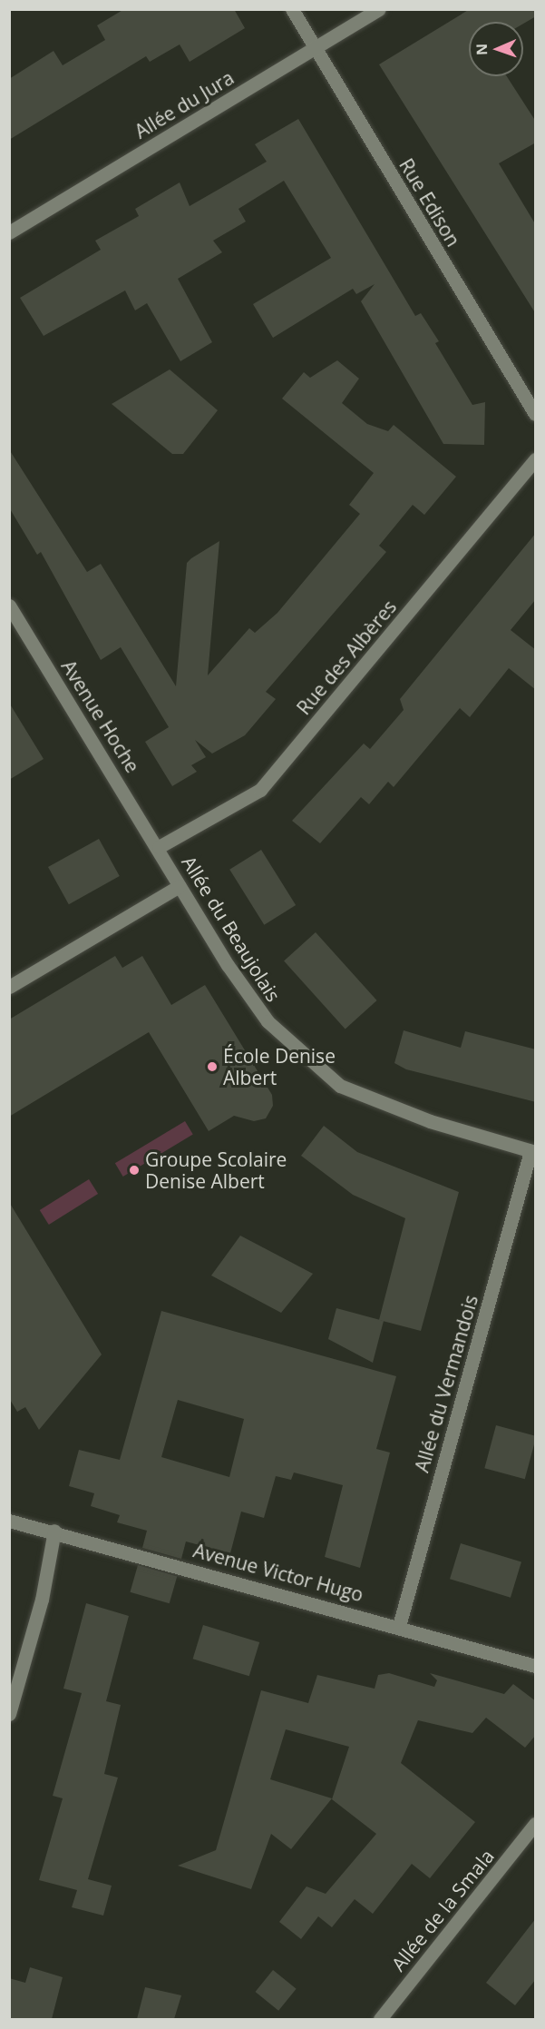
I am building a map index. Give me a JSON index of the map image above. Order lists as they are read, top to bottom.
{
  "streets": {
    "street": [
      "Allée du Jura",
      "Rue Edison",
      "Rue des Albères",
      "Avenue Hoche",
      "Allée du Beaujolais",
      "Allée du Vermandois",
      "Avenue Victor Hugo",
      "Allée de la Smala"
    ]
  },
  "crossings": [
    ["Allée du Jura", "Rue Edison"],
    ["Rue des Albères", "Avenue Hoche"],
    ["Rue des Albères", "Allée du Beaujolais"],
    ["Avenue Hoche", "Allée du Beaujolais"],
    ["Allée du Beaujolais", "Allée du Vermandois"],
    ["Allée du Vermandois", "Avenue Victor Hugo"]
  ],
  "places": ["École Denise Albert", "Groupe Scolaire Denise Albert"],
  "north": "left"
}
